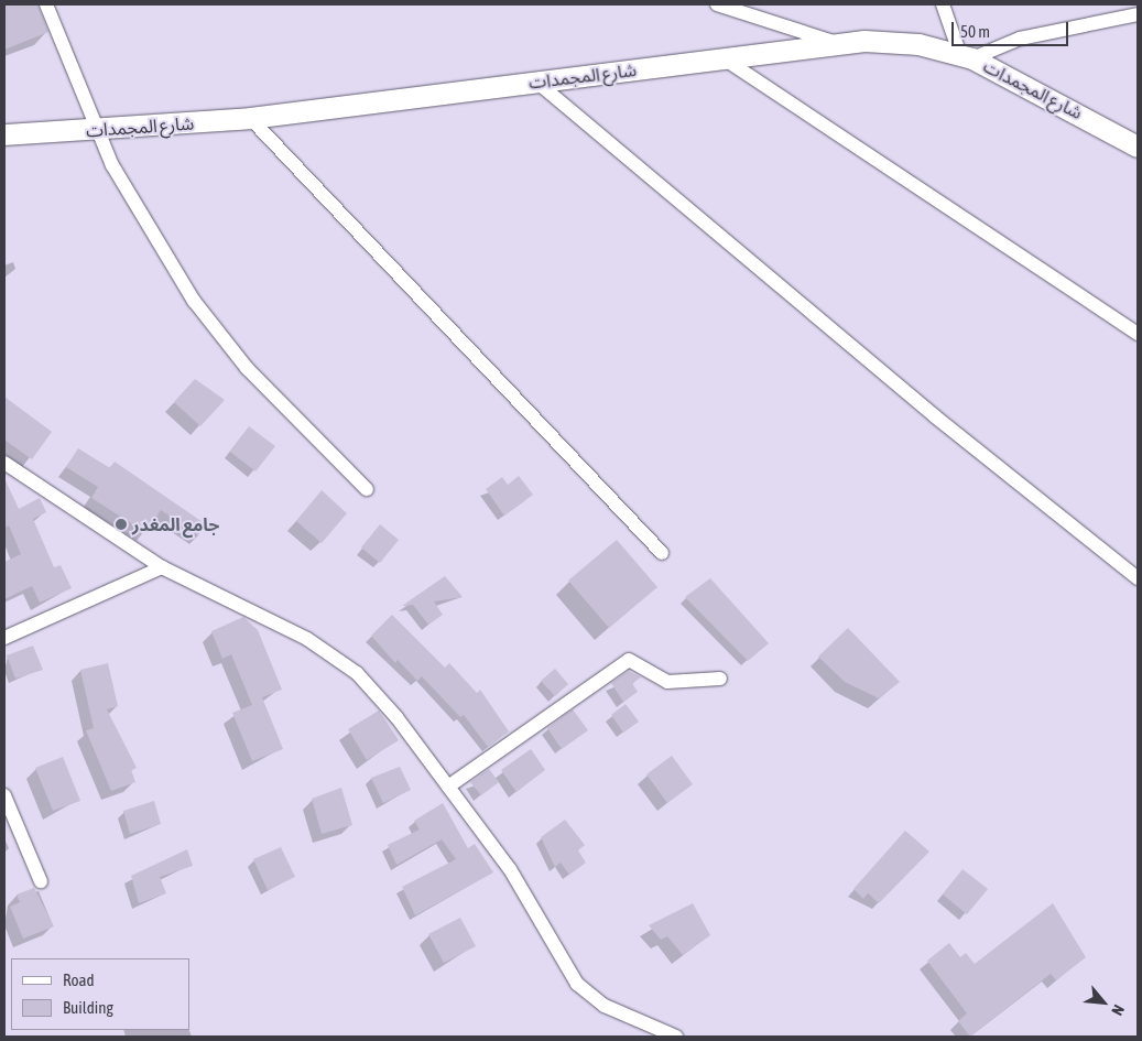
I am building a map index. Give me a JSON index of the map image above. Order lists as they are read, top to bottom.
{
  "streets": {
    "main road": ["شارع المجمدات"]
  },
  "places": ["جامع المغدر"],
  "legend": ["Road", "Building"],
  "scale_bar": "50 m",
  "north": "bottom right"
}
